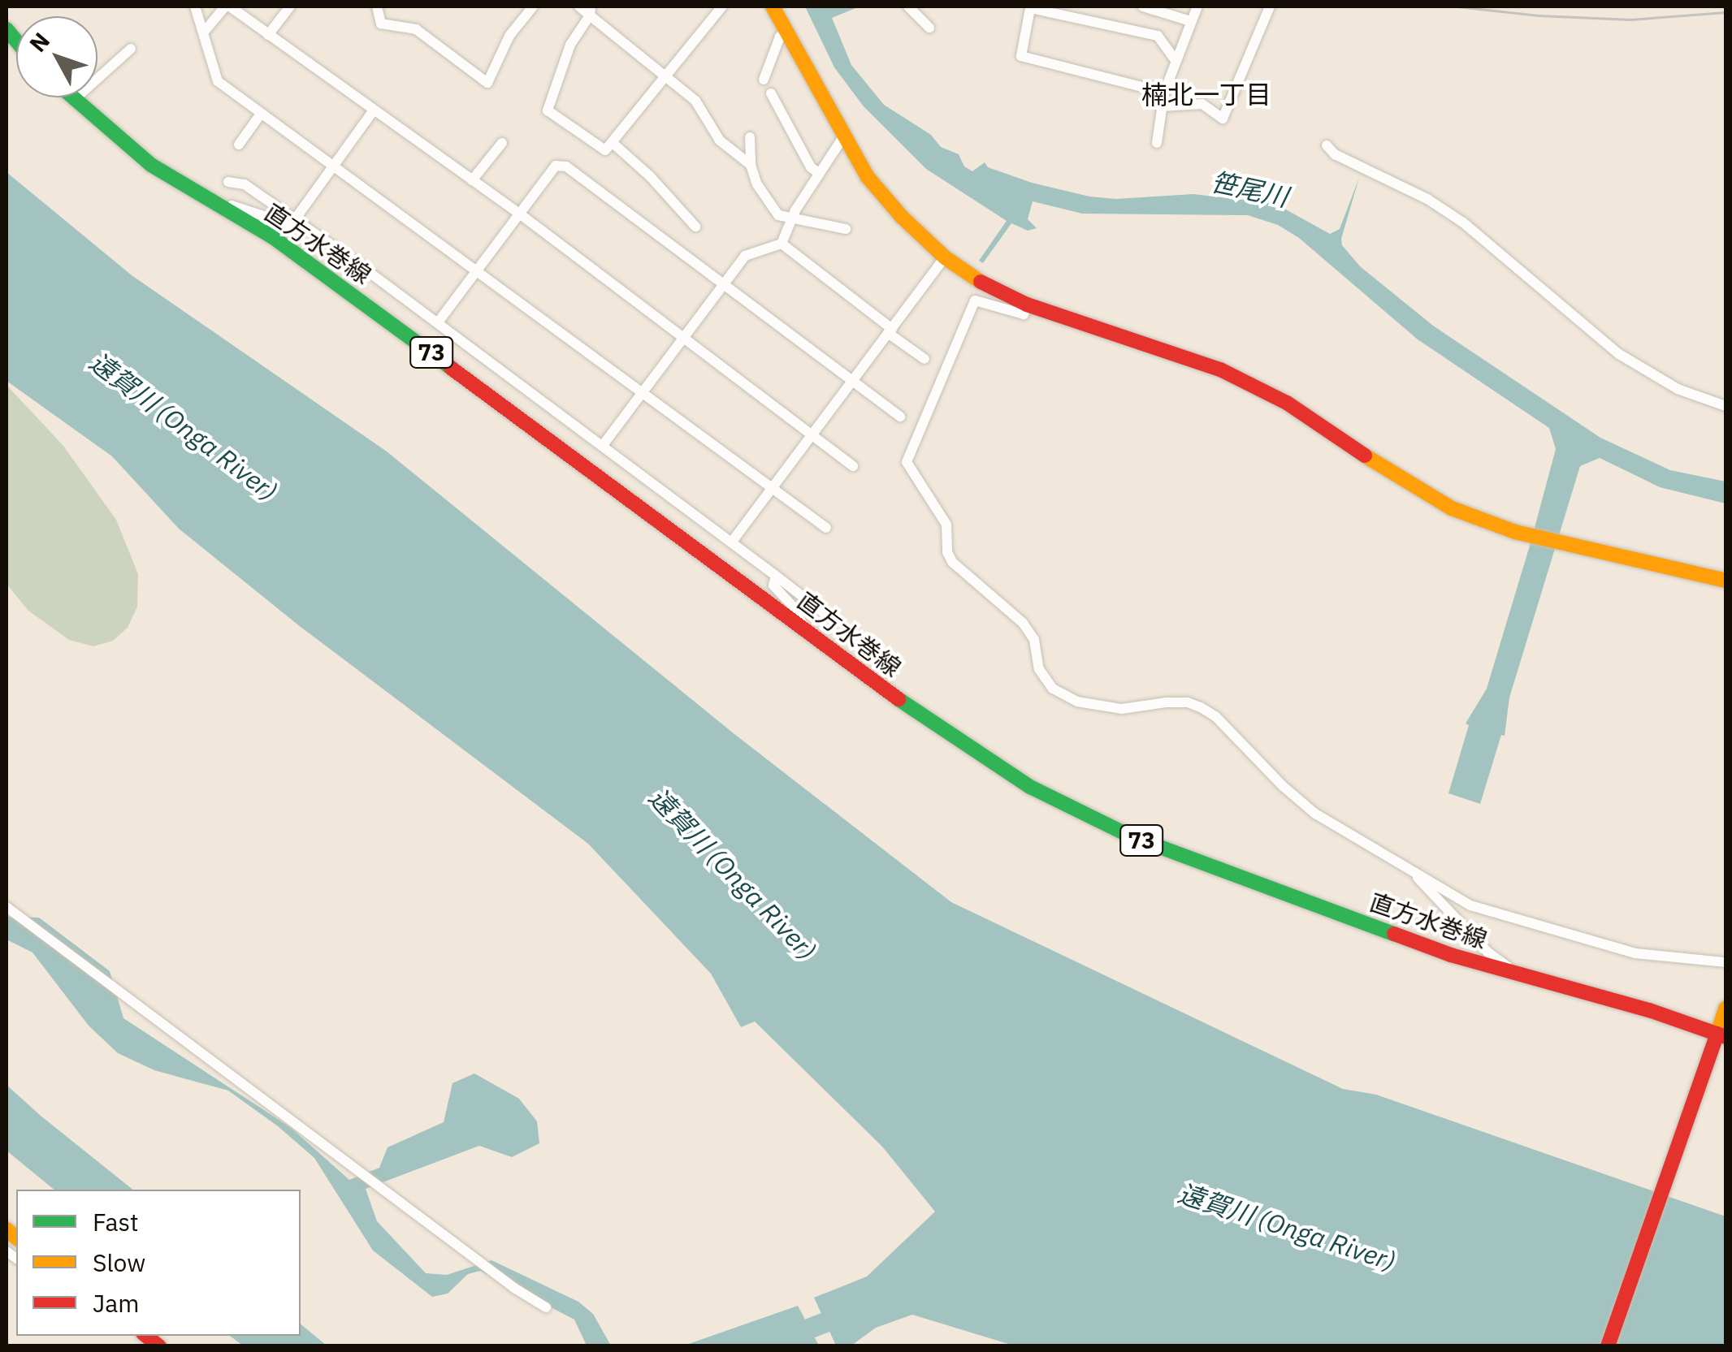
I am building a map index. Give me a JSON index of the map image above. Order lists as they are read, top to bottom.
{
  "streets": {
    "main road": ["直方水巻線", "73"]
  },
  "districts": ["楠北一丁目"],
  "water": ["笹尾川", "遠賀川 (Onga River)"],
  "legend": ["Fast", "Slow", "Jam"],
  "north": "top left"
}
